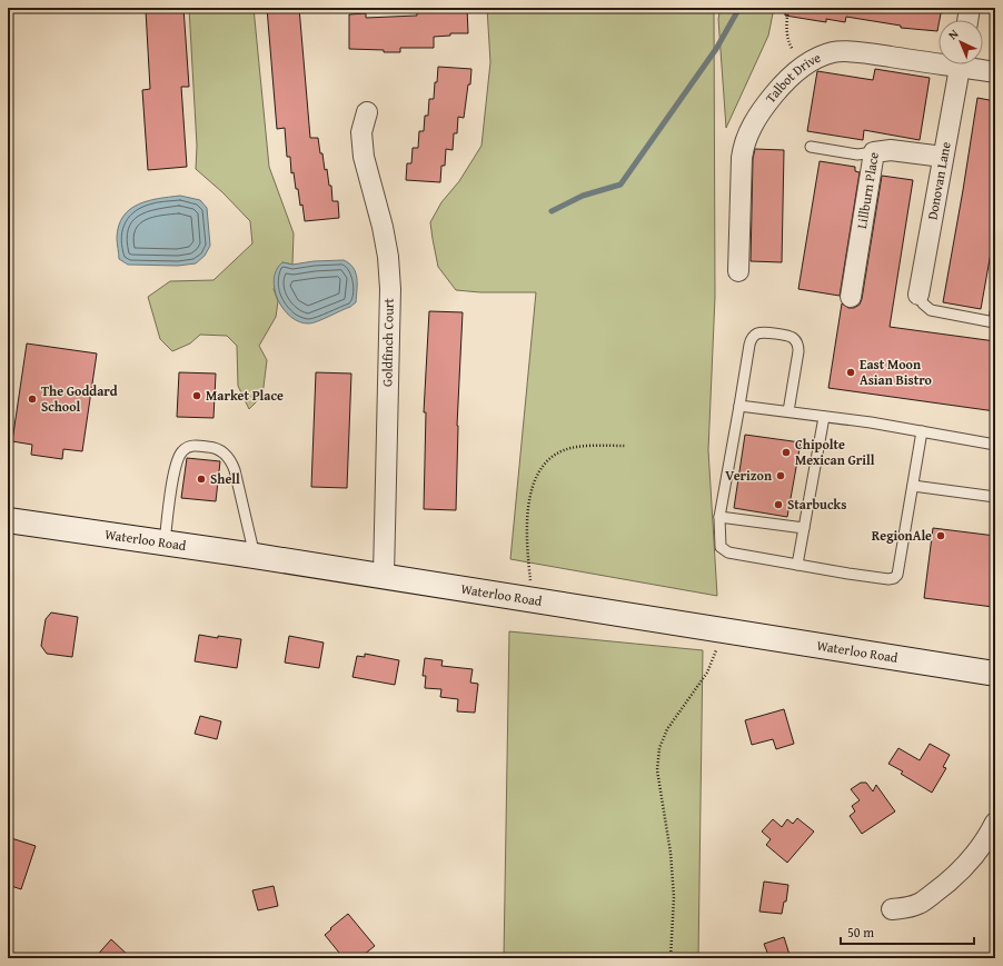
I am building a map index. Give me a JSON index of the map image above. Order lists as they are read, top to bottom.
{
  "streets": {
    "main road": ["Waterloo Road"],
    "street": [
      "Talbot Drive",
      "Donovan Lane",
      "Lillburn Place",
      "Goldfinch Court"
    ]
  },
  "crossings": [
    ["Donovan Lane", "Lillburn Place"],
    ["Goldfinch Court", "Waterloo Road"]
  ],
  "places": [
    "East Moon Asian Bistro",
    "Market Place",
    "The Goddard School",
    "Chipolte Mexican Grill",
    "Verizon",
    "Shell",
    "Starbucks",
    "RegionAle"
  ],
  "scale_bar": "50 m",
  "north": "top left"
}
